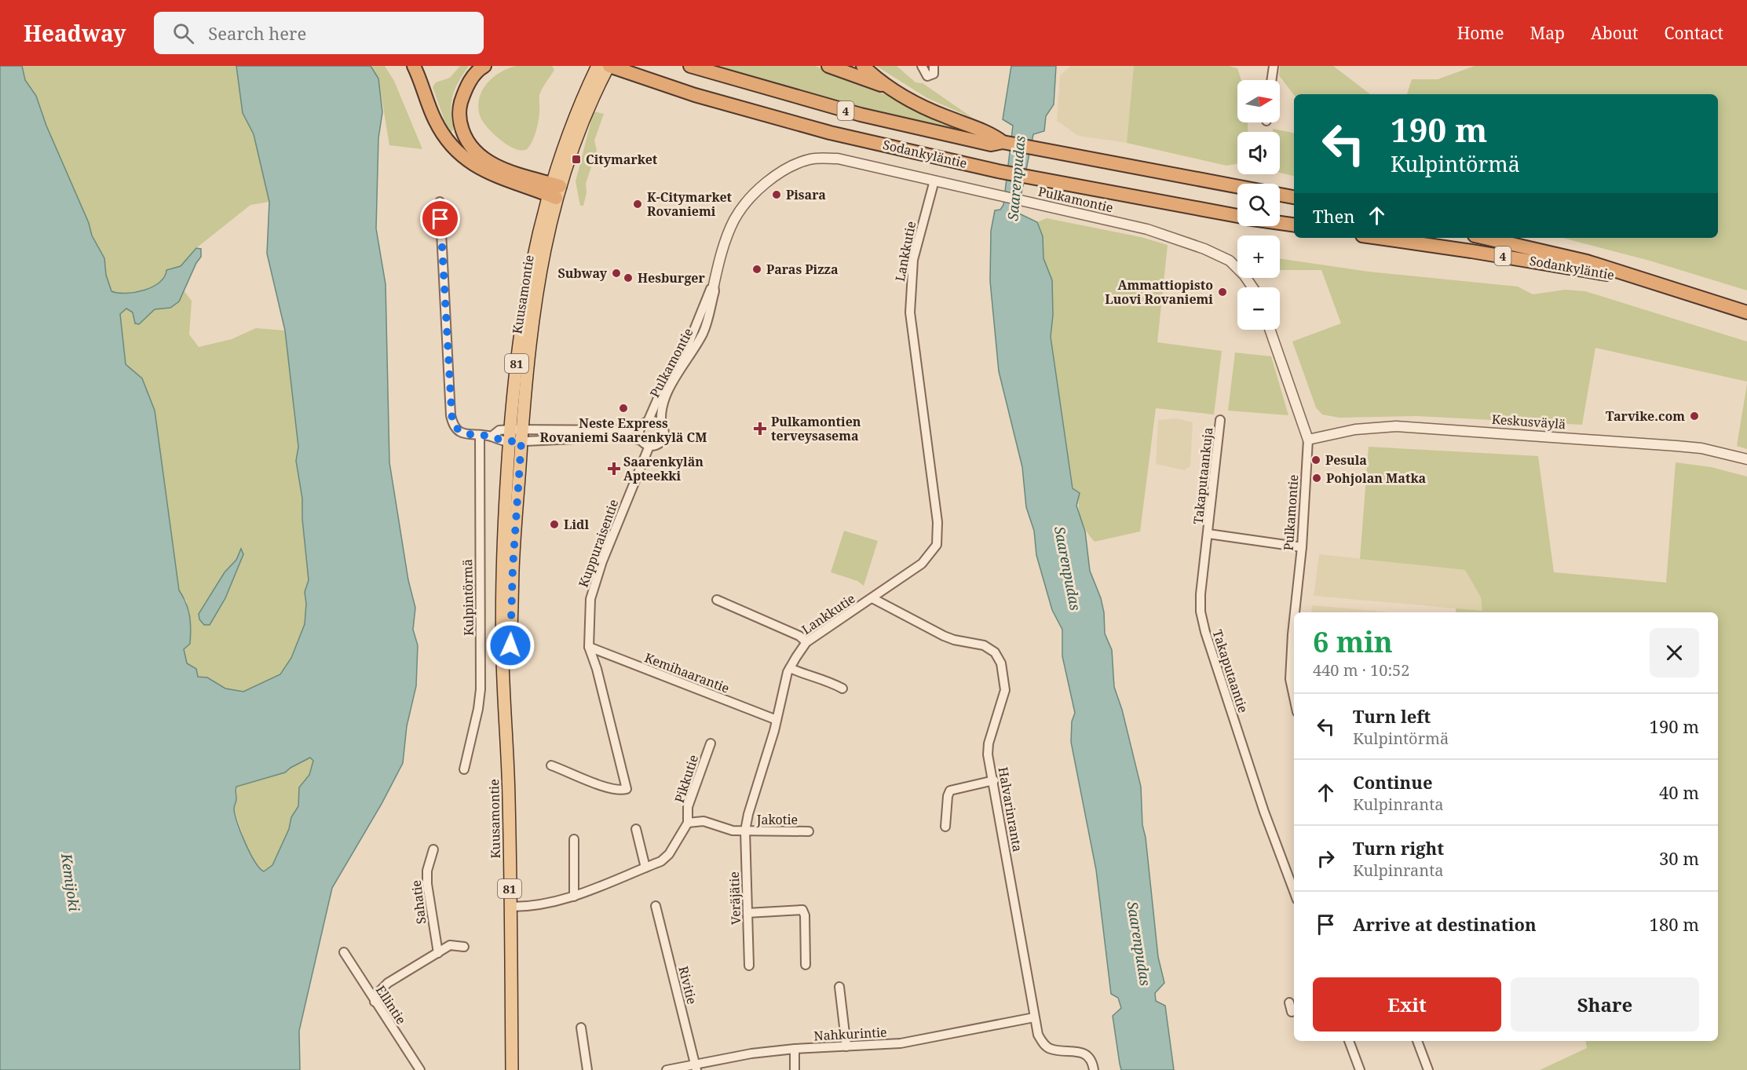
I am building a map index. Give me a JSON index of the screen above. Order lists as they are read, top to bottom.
{
  "streets": {
    "highway": ["4", "Sodankyläntie"],
    "main road": ["Kuusamontie", "81"],
    "street": [
      "Pulkamontie",
      "Lankkutie",
      "Keskusväylä",
      "Takaputaankuja",
      "Kuppuraisentie",
      "Kulpintörmä",
      "Takaputaantie",
      "Kemihaarantie",
      "Pikkutie",
      "Halvarinranta",
      "Jakotie",
      "Veräjätie",
      "Sahatie",
      "Rivitie",
      "Ellintie",
      "Nahkurintie"
    ]
  },
  "crossings": [
    ["Sodankyläntie", "Kuusamontie"],
    ["Pulkamontie", "Lankkutie"],
    ["Pulkamontie", "Keskusväylä"],
    ["Pulkamontie", "Kuppuraisentie"],
    ["Lankkutie", "Kemihaarantie"],
    ["Lankkutie", "Halvarinranta"],
    ["Lankkutie", "Jakotie"],
    ["Lankkutie", "Veräjätie"],
    ["Takaputaankuja", "Takaputaantie"],
    ["Kuppuraisentie", "Kemihaarantie"],
    ["Halvarinranta", "Nahkurintie"],
    ["Jakotie", "Veräjätie"],
    ["Rivitie", "Nahkurintie"]
  ],
  "water": ["Saarenpudas", "Kemijoki"],
  "places": {
    "transit": ["Citymarket"],
    "other": [
      "Pisara",
      "K-Citymarket Rovaniemi",
      "Paras Pizza",
      "Subway",
      "Hesburger",
      "Ammattiopisto Luovi Rovaniemi",
      "Neste Express Rovaniemi Saarenkylä CM",
      "Tarvike.com",
      "Pesula",
      "Pohjolan Matka",
      "Lidl"
    ],
    "health": ["Pulkamontien terveysasema", "Saarenkylän Apteekki"]
  },
  "north": "right",
  "page": {
    "header": "Headway",
    "search": "Search here",
    "nav": [
      "Home",
      "Map",
      "About",
      "Contact"
    ],
    "map_buttons": ["+", "−"],
    "turn": ["190 m", "Kulpintörmä"],
    "then": "Then",
    "heading": ["6 min", "440 m · 10:52"],
    "list": [
      {
        "name": "Turn left",
        "note": "Kulpintörmä",
        "value": "190 m"
      },
      {
        "name": "Continue",
        "note": "Kulpinranta",
        "value": "40 m"
      },
      {
        "name": "Turn right",
        "note": "Kulpinranta",
        "value": "30 m"
      },
      {
        "name": "Arrive at destination",
        "value": "180 m"
      }
    ],
    "buttons": ["Exit", "Share"]
  }
}
